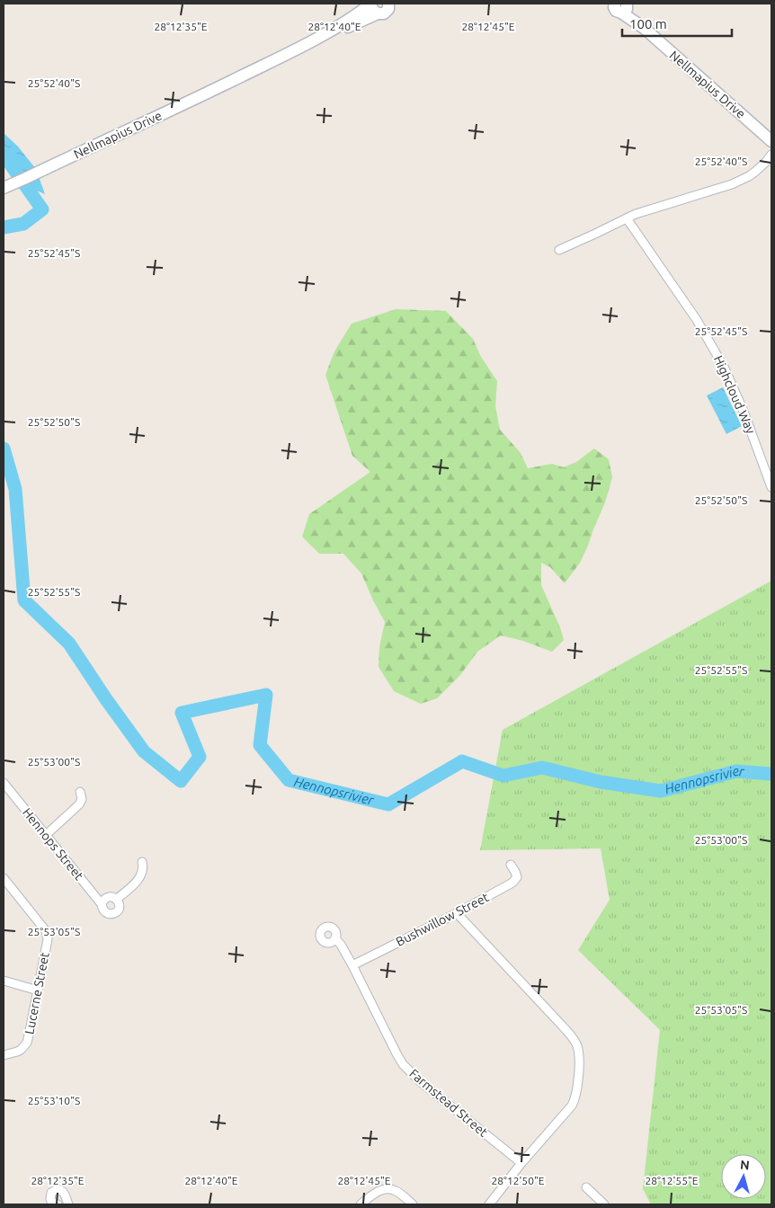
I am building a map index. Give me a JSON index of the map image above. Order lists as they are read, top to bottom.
{
  "streets": {
    "main road": ["Nellmapius Drive"],
    "street": [
      "Highcloud Way",
      "Hennops Street",
      "Bushwillow Street",
      "Lucerne Street",
      "Farmstead Street"
    ]
  },
  "crossings": [
    ["Bushwillow Street", "Farmstead Street"]
  ],
  "water": ["Hennopsrivier"],
  "scale_bar": "100 m",
  "north": "top",
  "coordinates": [
    "28°12'35\"E",
    "28°12'40\"E",
    "28°12'45\"E",
    "25°52'40\"S",
    "25°52'45\"S",
    "25°52'50\"S",
    "25°52'55\"S",
    "25°53'00\"S",
    "25°53'05\"S",
    "25°53'10\"S",
    "28°12'50\"E",
    "28°12'55\"E"
  ]
}
